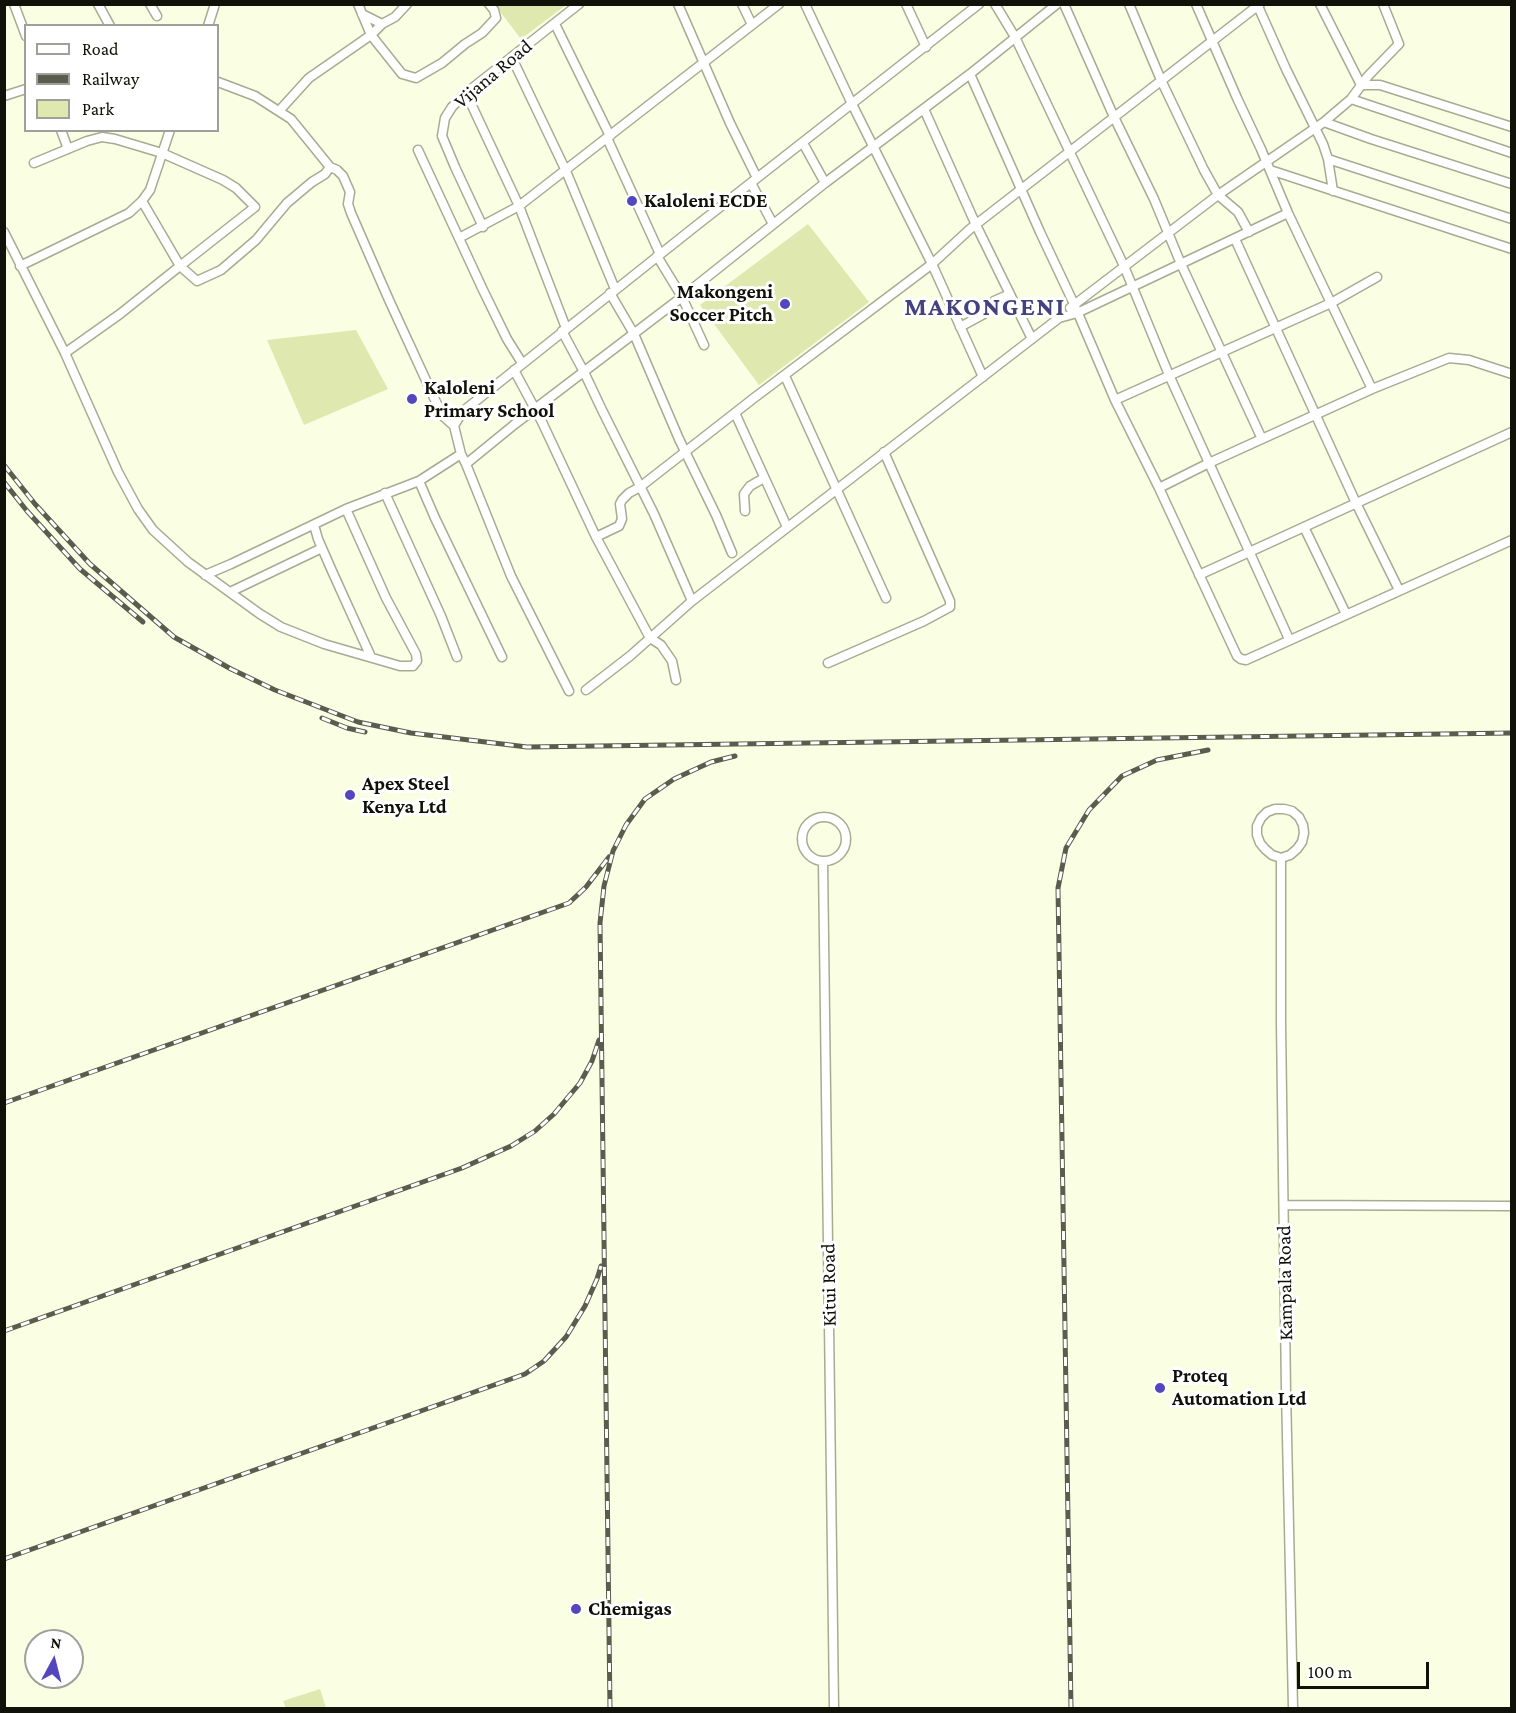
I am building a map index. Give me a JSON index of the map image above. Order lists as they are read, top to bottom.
{
  "streets": {
    "street": ["Vijana Road", "Kampala Road", "Kitui Road"]
  },
  "districts": ["MAKONGENI"],
  "places": [
    "Kaloleni ECDE",
    "Makongeni Soccer Pitch",
    "Kaloleni Primary School",
    "Apex Steel Kenya Ltd",
    "Proteq Automation Ltd",
    "Chemigas"
  ],
  "legend": ["Road", "Railway", "Park"],
  "scale_bar": "100 m",
  "north": "top"
}
